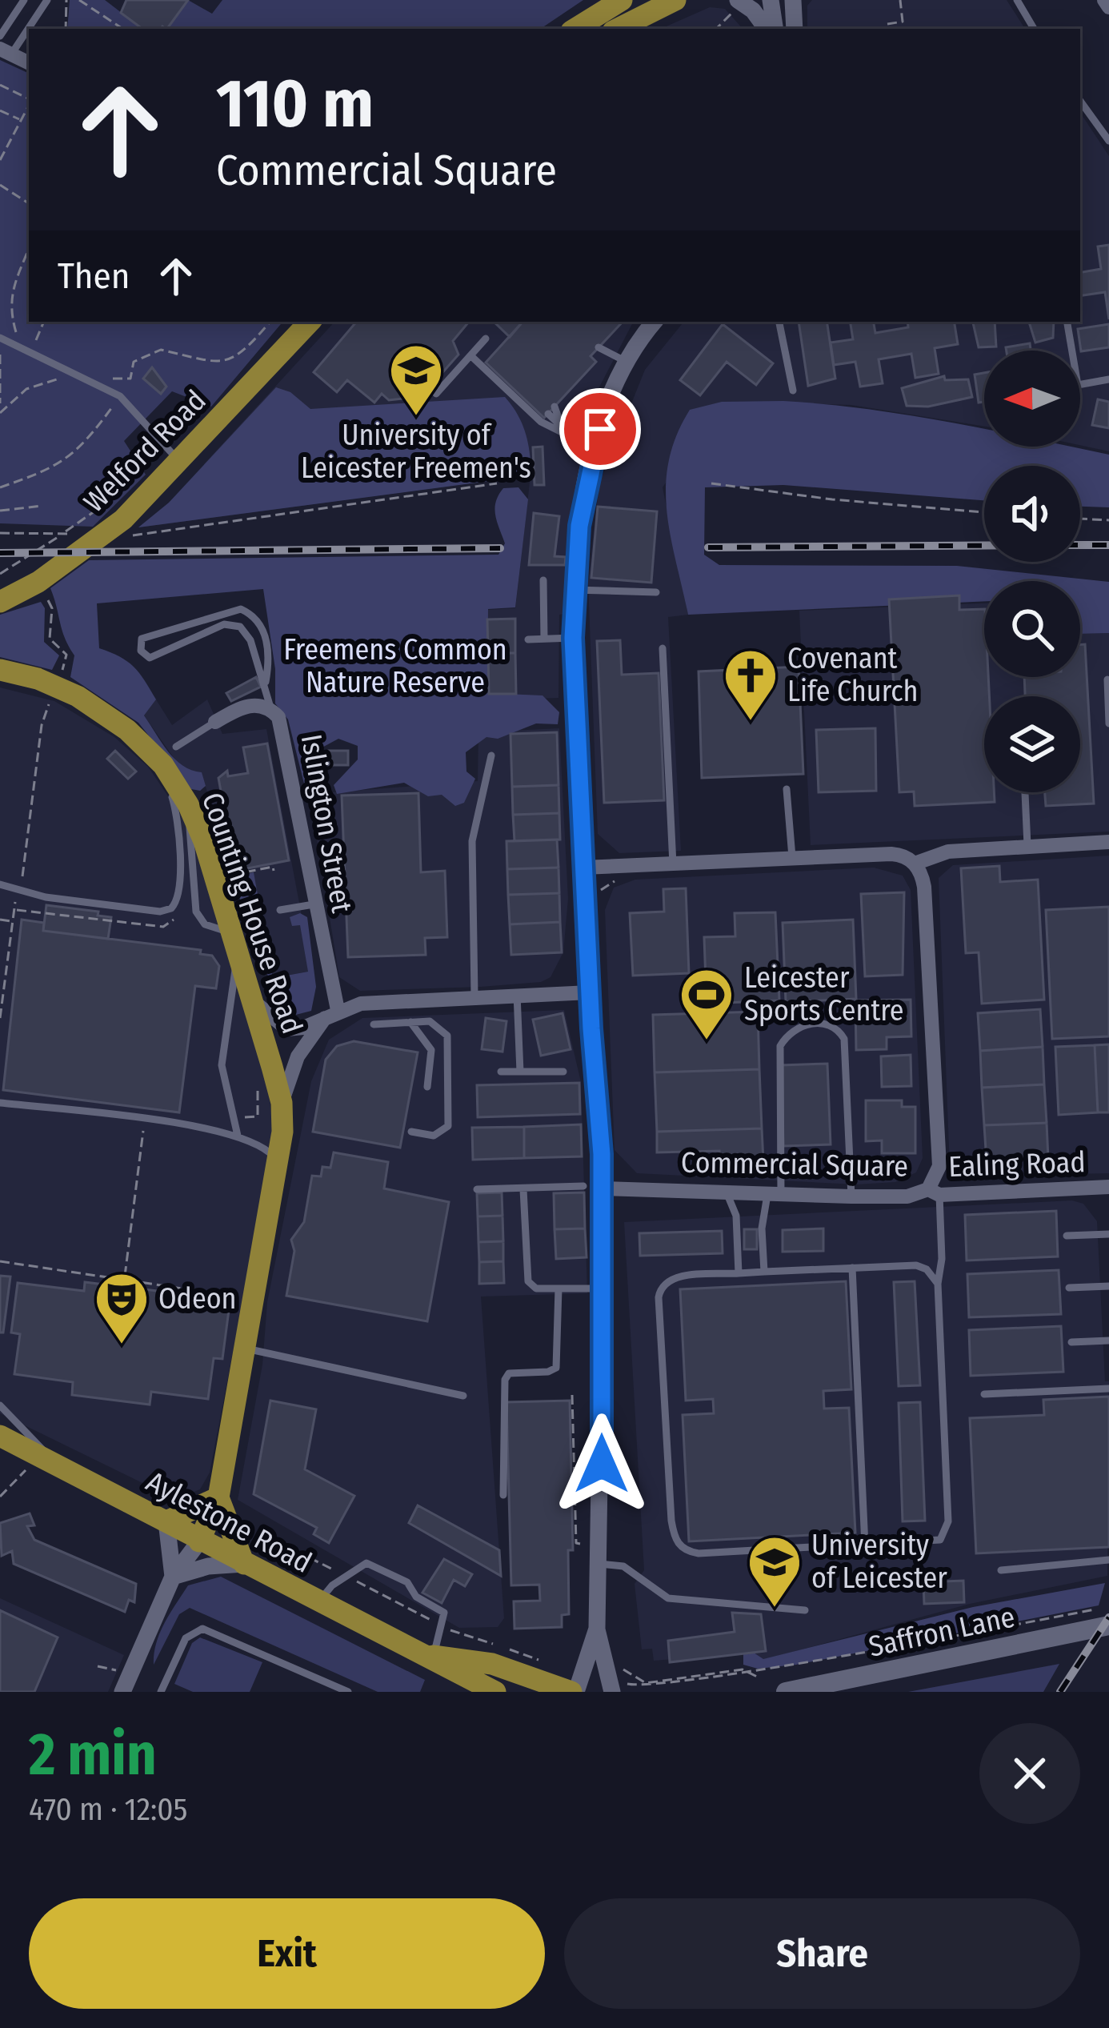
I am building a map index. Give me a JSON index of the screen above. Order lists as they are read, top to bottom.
{
  "streets": {
    "main road": [
      "Welford Road",
      "Counting House Road",
      "Aylestone Road",
      "Saffron Lane"
    ],
    "street": ["Islington Street", "Commercial Square", "Ealing Road"]
  },
  "crossings": [
    ["Counting House Road", "Aylestone Road"],
    ["Commercial Square", "Ealing Road"]
  ],
  "parks": ["Freemens Common Nature Reserve"],
  "places": {
    "school or university": ["University of Leicester Freemen's", "University of Leicester"],
    "church": ["Covenant Life Church"],
    "sports": ["Leicester Sports Centre"],
    "theatre": ["Odeon"]
  },
  "north": "left",
  "page": {
    "turn": ["110 m", "Commercial Square"],
    "then": "Then",
    "heading": ["2 min", "470 m · 12:05"],
    "buttons": ["Exit", "Share"]
  }
}
